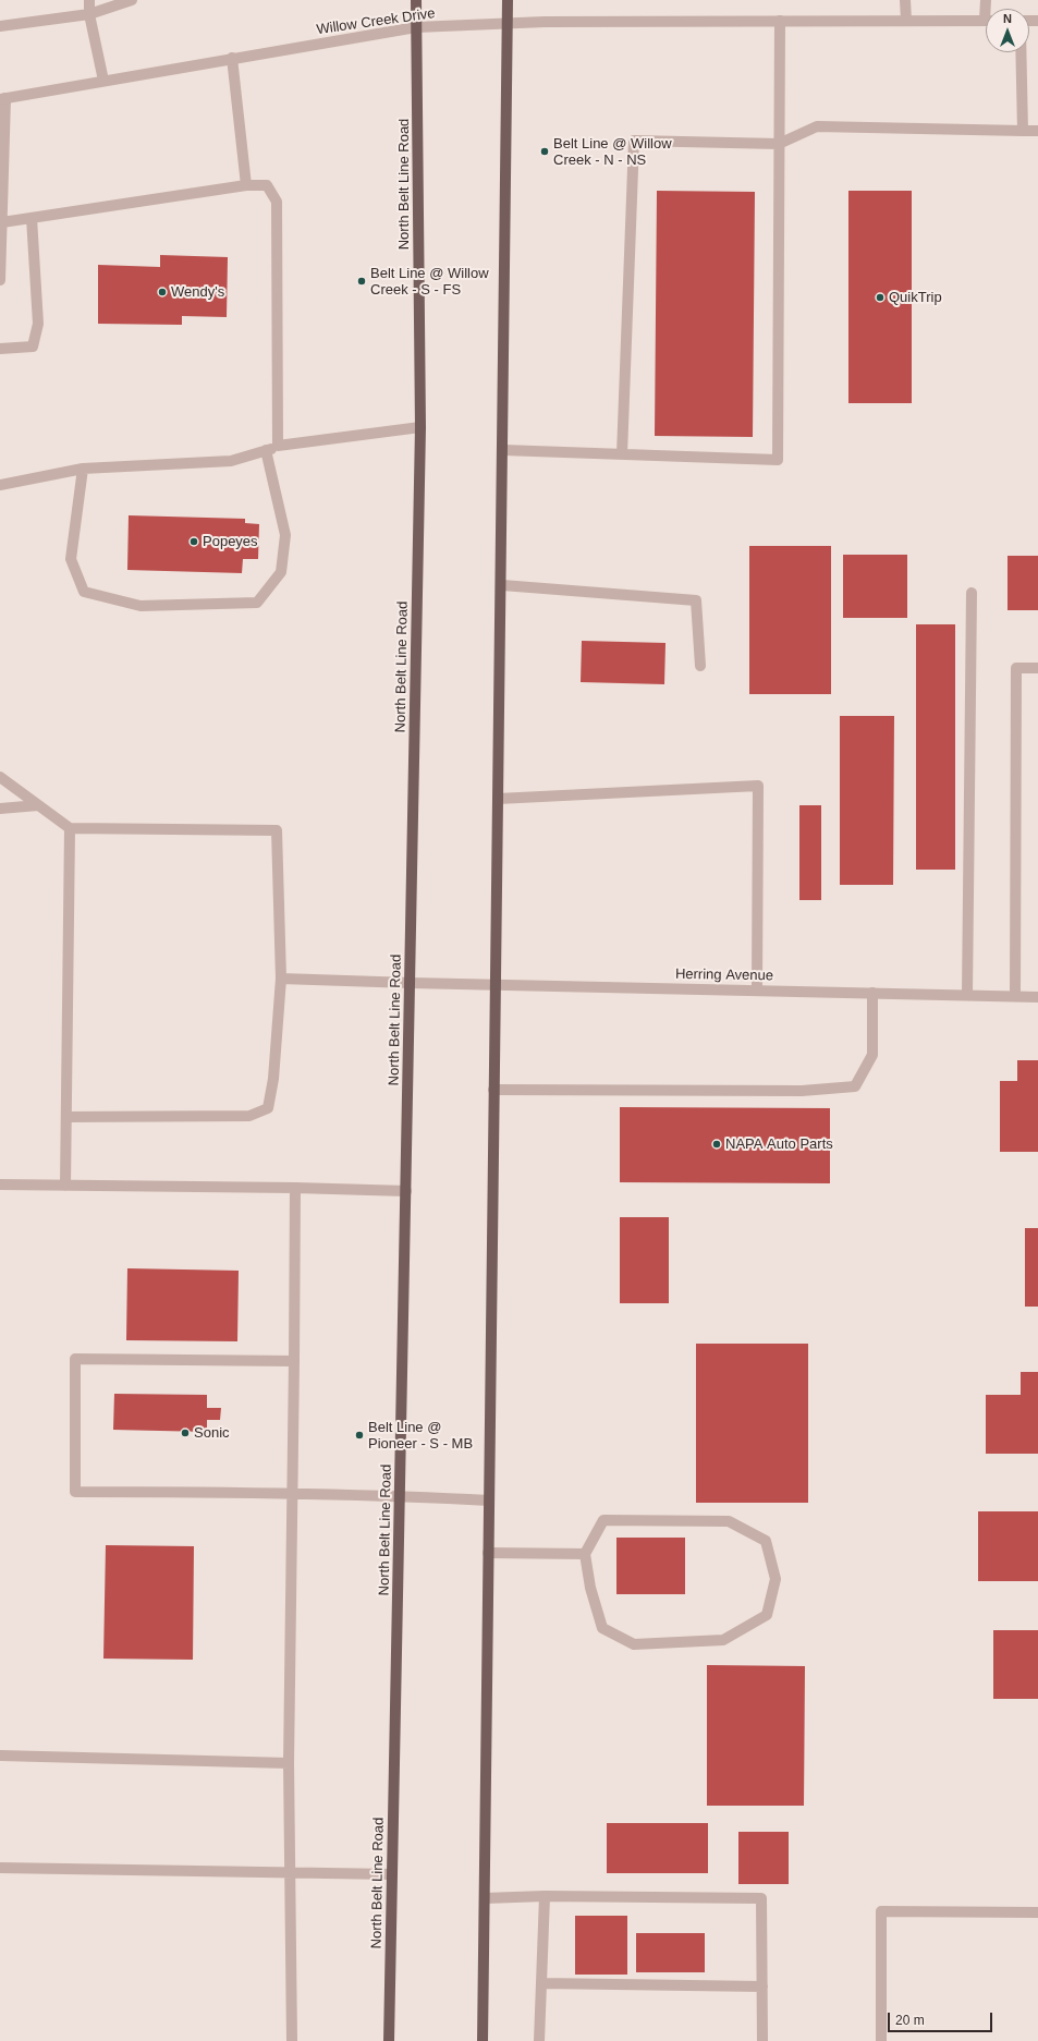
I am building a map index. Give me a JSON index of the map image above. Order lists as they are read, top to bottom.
{
  "streets": {
    "main road": ["North Belt Line Road"],
    "street": ["Willow Creek Drive", "Herring Avenue"]
  },
  "crossings": [
    ["Willow Creek Drive", "North Belt Line Road"],
    ["North Belt Line Road", "Herring Avenue"]
  ],
  "places": [
    "Belt Line @ Willow Creek - N - NS",
    "Belt Line @ Willow Creek - S - FS",
    "Wendy's",
    "QuikTrip",
    "Popeyes",
    "NAPA Auto Parts",
    "Sonic",
    "Belt Line @ Pioneer - S - MB"
  ],
  "scale_bar": "20 m",
  "north": "top"
}
